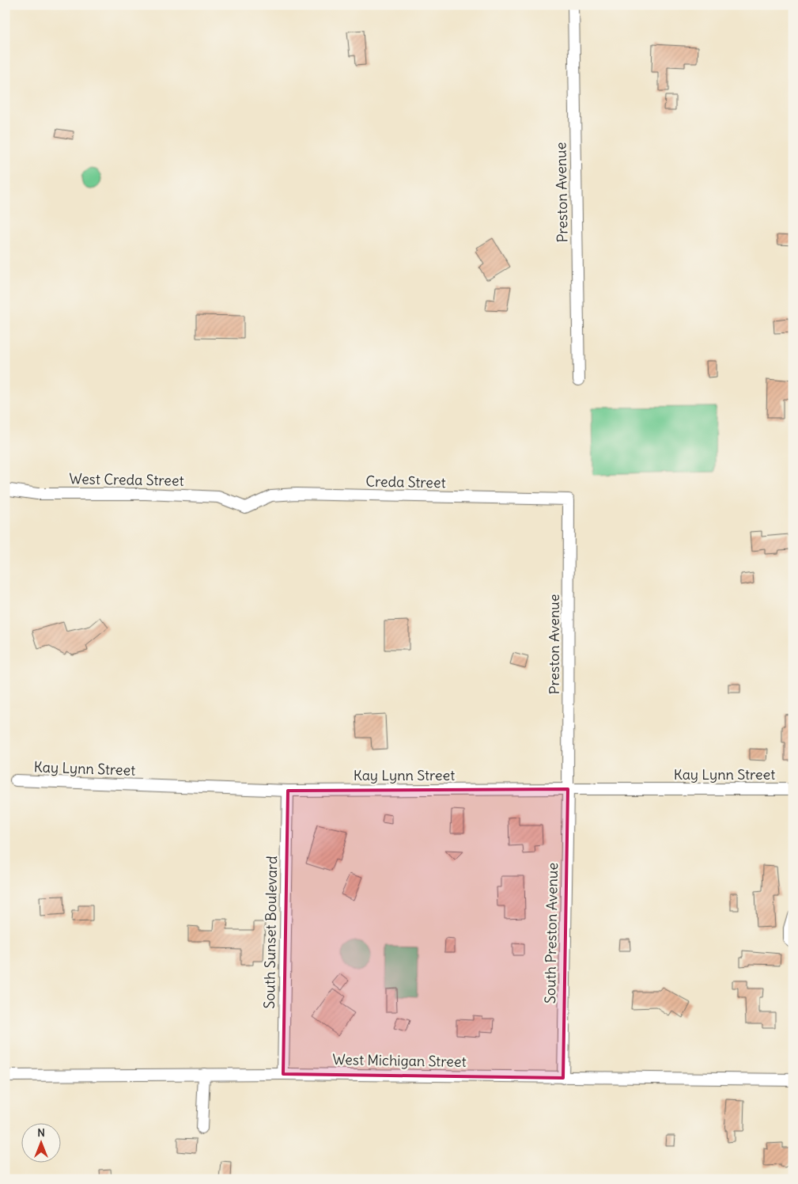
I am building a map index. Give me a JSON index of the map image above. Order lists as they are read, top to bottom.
{
  "streets": {
    "street": [
      "Preston Avenue",
      "West Creda Street",
      "Creda Street",
      "Kay Lynn Street",
      "South Sunset Boulevard",
      "South Preston Avenue",
      "West Michigan Street"
    ]
  },
  "crossings": [
    ["Preston Avenue", "Creda Street"],
    ["Preston Avenue", "Kay Lynn Street"],
    ["Preston Avenue", "South Preston Avenue"],
    ["West Creda Street", "Creda Street"],
    ["Kay Lynn Street", "South Sunset Boulevard"],
    ["Kay Lynn Street", "South Preston Avenue"],
    ["South Sunset Boulevard", "West Michigan Street"],
    ["South Preston Avenue", "West Michigan Street"]
  ],
  "north": "top"
}
